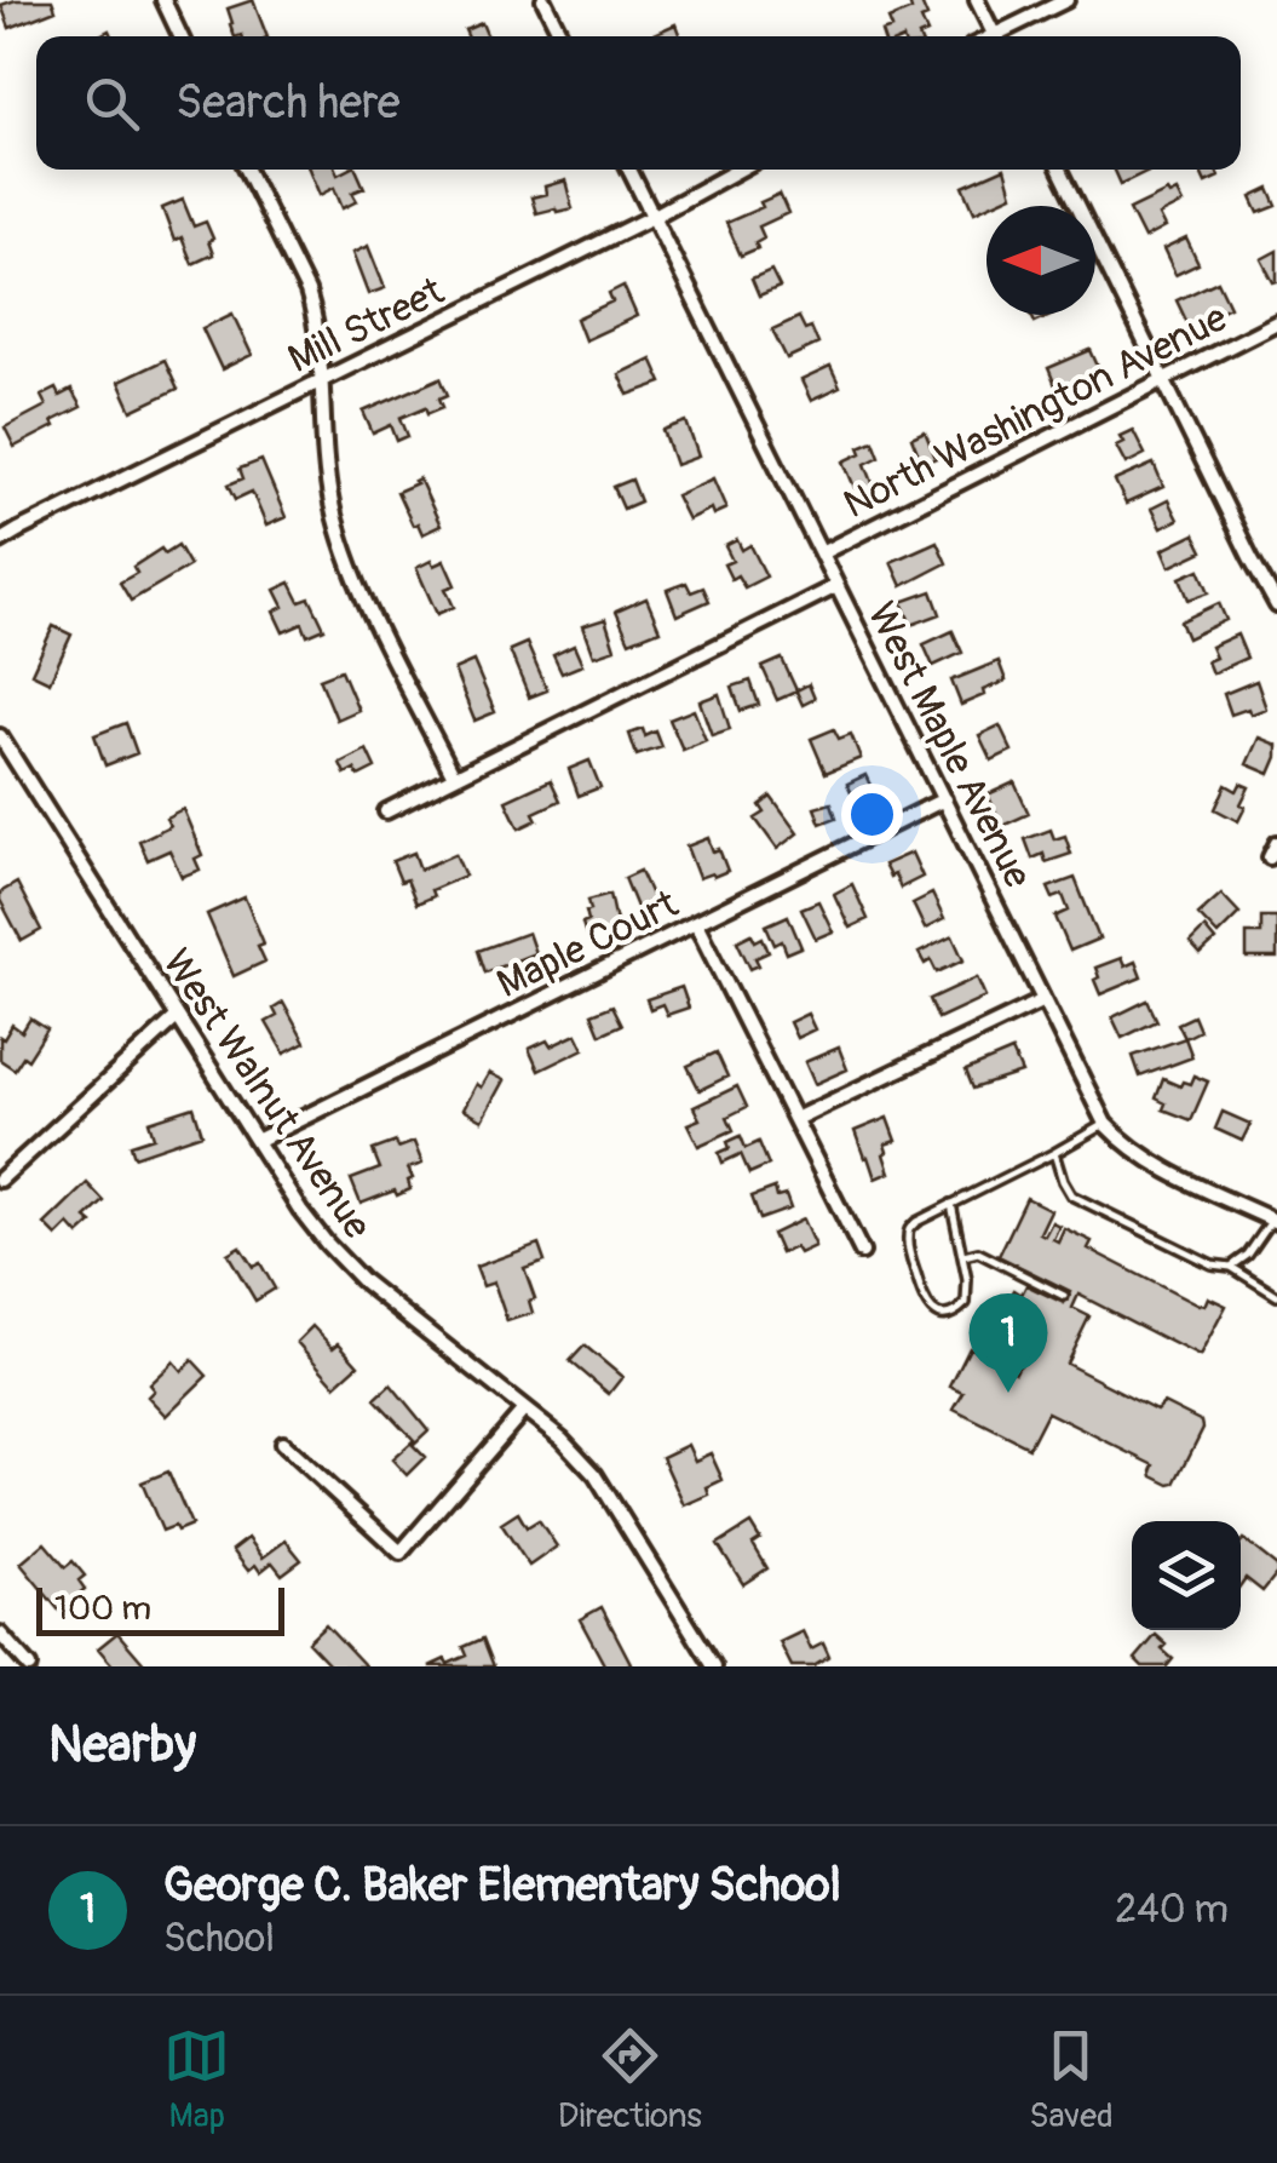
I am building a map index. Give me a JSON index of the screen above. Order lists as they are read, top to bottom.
{
  "streets": {
    "street": [
      "Mill Street",
      "North Washington Avenue",
      "West Maple Avenue",
      "Maple Court",
      "West Walnut Avenue"
    ]
  },
  "crossings": [
    ["Mill Street", "West Maple Avenue"],
    ["North Washington Avenue", "West Maple Avenue"],
    ["West Maple Avenue", "Maple Court"],
    ["Maple Court", "West Walnut Avenue"]
  ],
  "scale_bar": "100 m",
  "north": "left",
  "page": {
    "search": "Search here",
    "pins": "1",
    "scale": "100 m",
    "heading": "Nearby",
    "list": [
      {
        "mark": "1",
        "name": "George C. Baker Elementary School",
        "note": "School",
        "value": "240 m"
      }
    ],
    "nav": ["Map", "Directions", "Saved"]
  }
}
